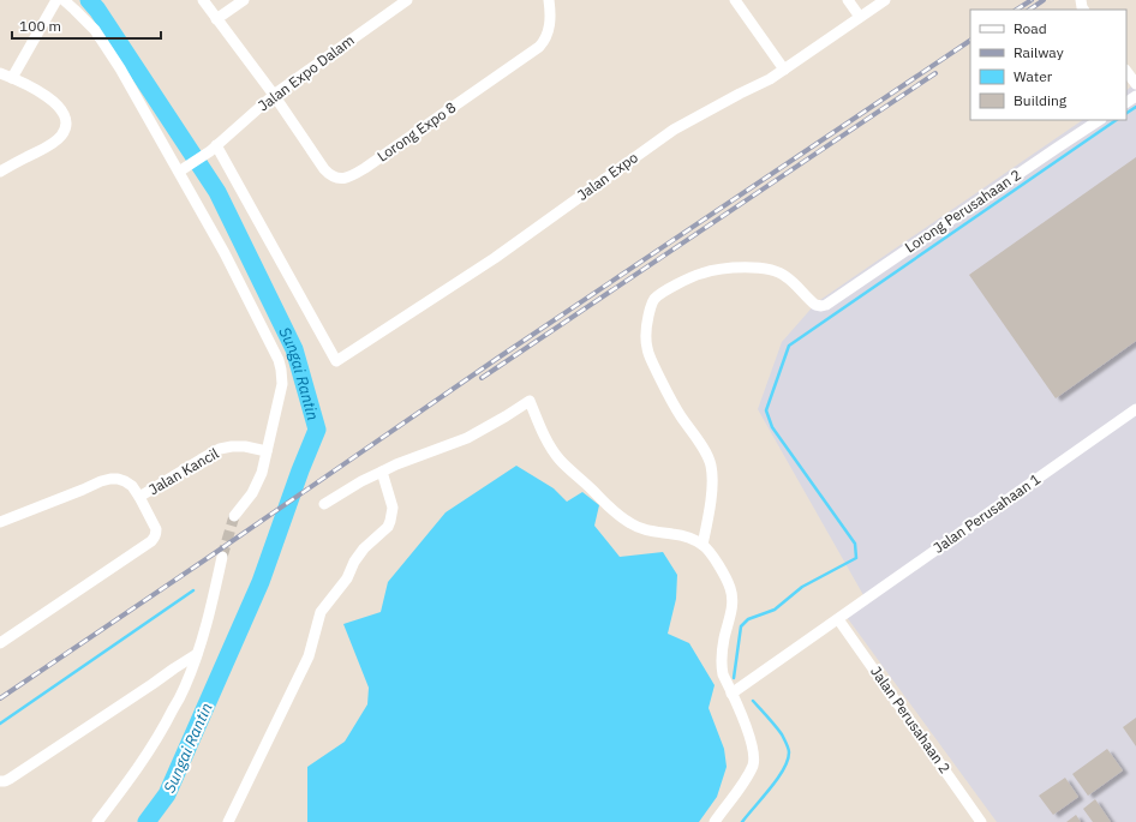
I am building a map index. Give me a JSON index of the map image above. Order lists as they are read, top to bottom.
{
  "streets": {
    "street": [
      "Jalan Expo Dalam",
      "Lorong Expo 8",
      "Jalan Expo",
      "Lorong Perusahaan 2",
      "Jalan Kancil",
      "Jalan Perusahaan 1",
      "Jalan Perusahaan 2"
    ]
  },
  "crossings": [
    ["Jalan Expo Dalam", "Lorong Expo 8"],
    ["Jalan Expo Dalam", "Jalan Expo"],
    ["Jalan Perusahaan 1", "Jalan Perusahaan 2"]
  ],
  "water": ["Sungai Rantin"],
  "legend": [
    "Road",
    "Railway",
    "Water",
    "Building"
  ],
  "scale_bar": "100 m"
}
